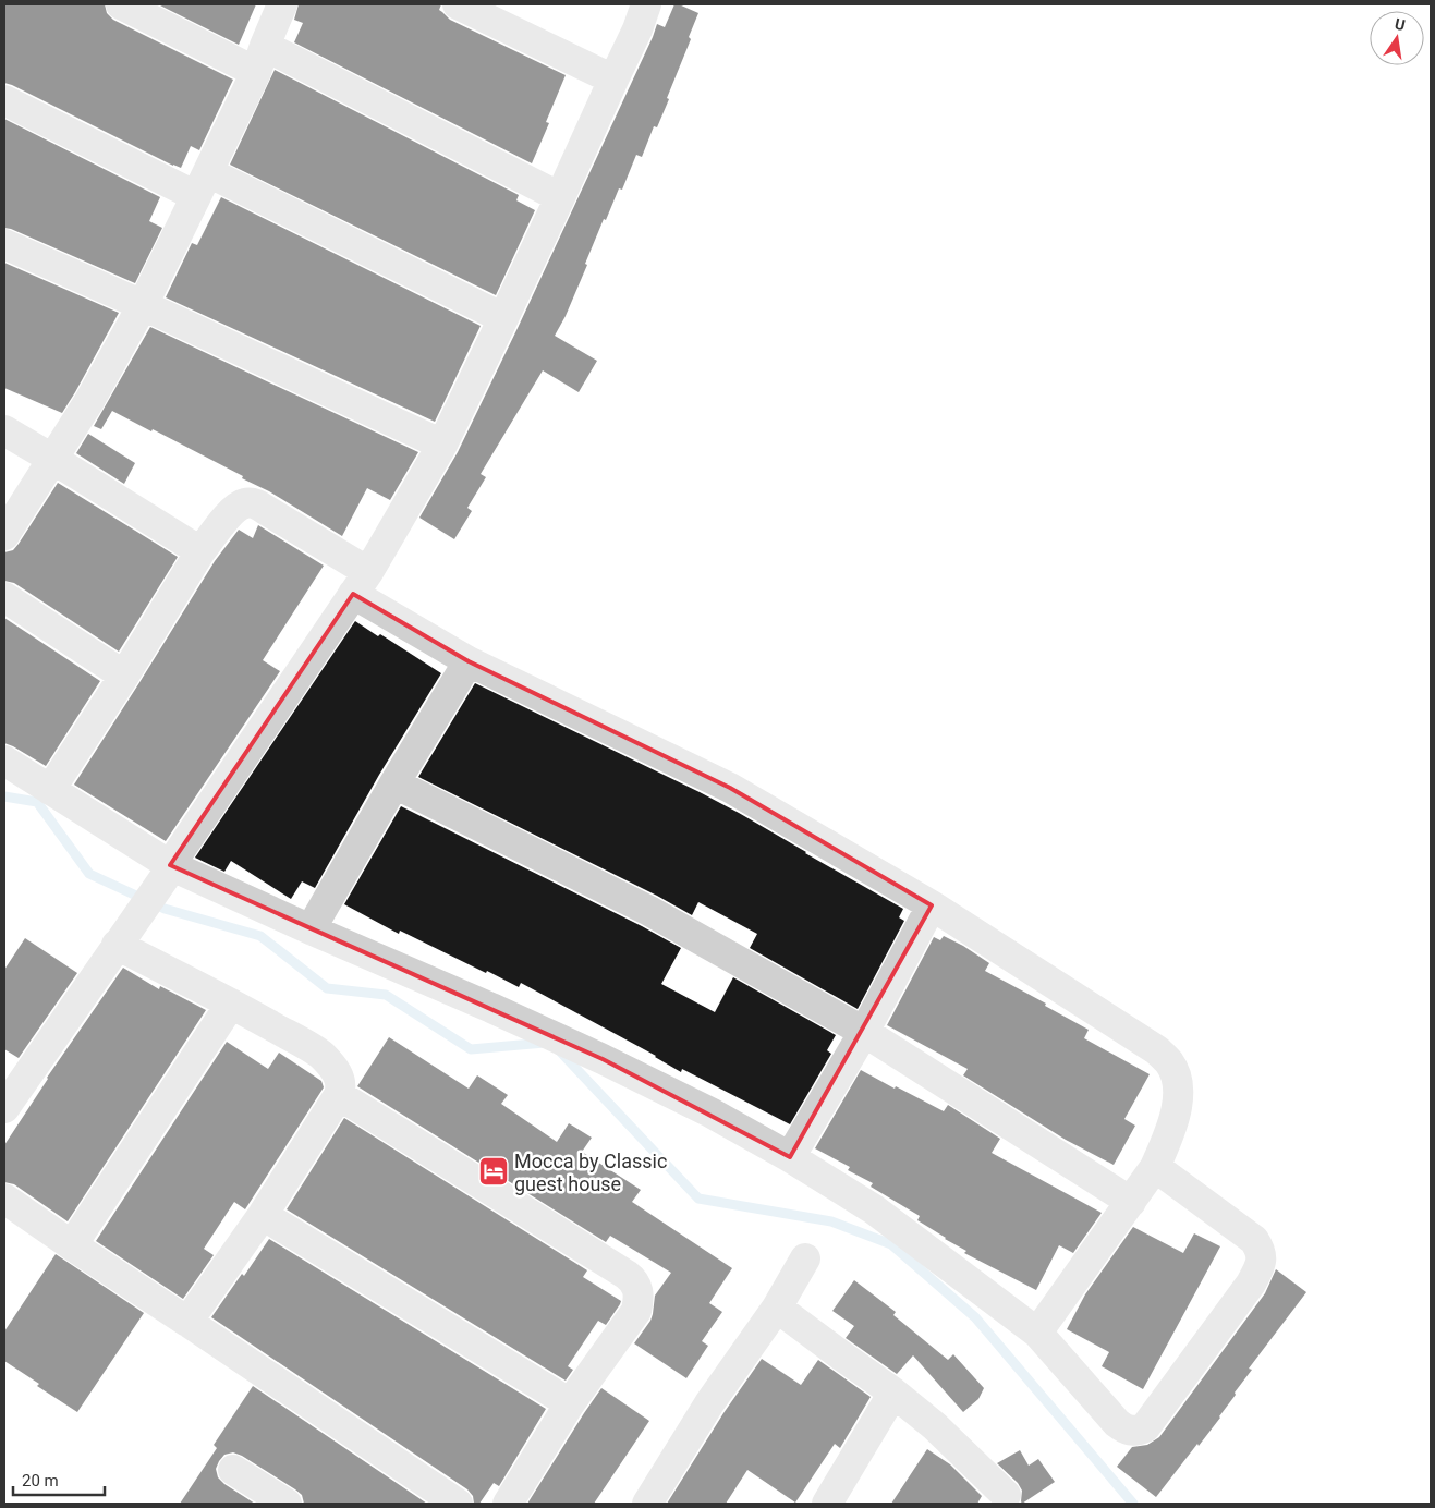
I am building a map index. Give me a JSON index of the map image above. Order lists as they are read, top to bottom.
{
  "places": {
    "hotel": ["Mocca by Classic guest house"]
  },
  "scale_bar": "20 m",
  "north": "top"
}
